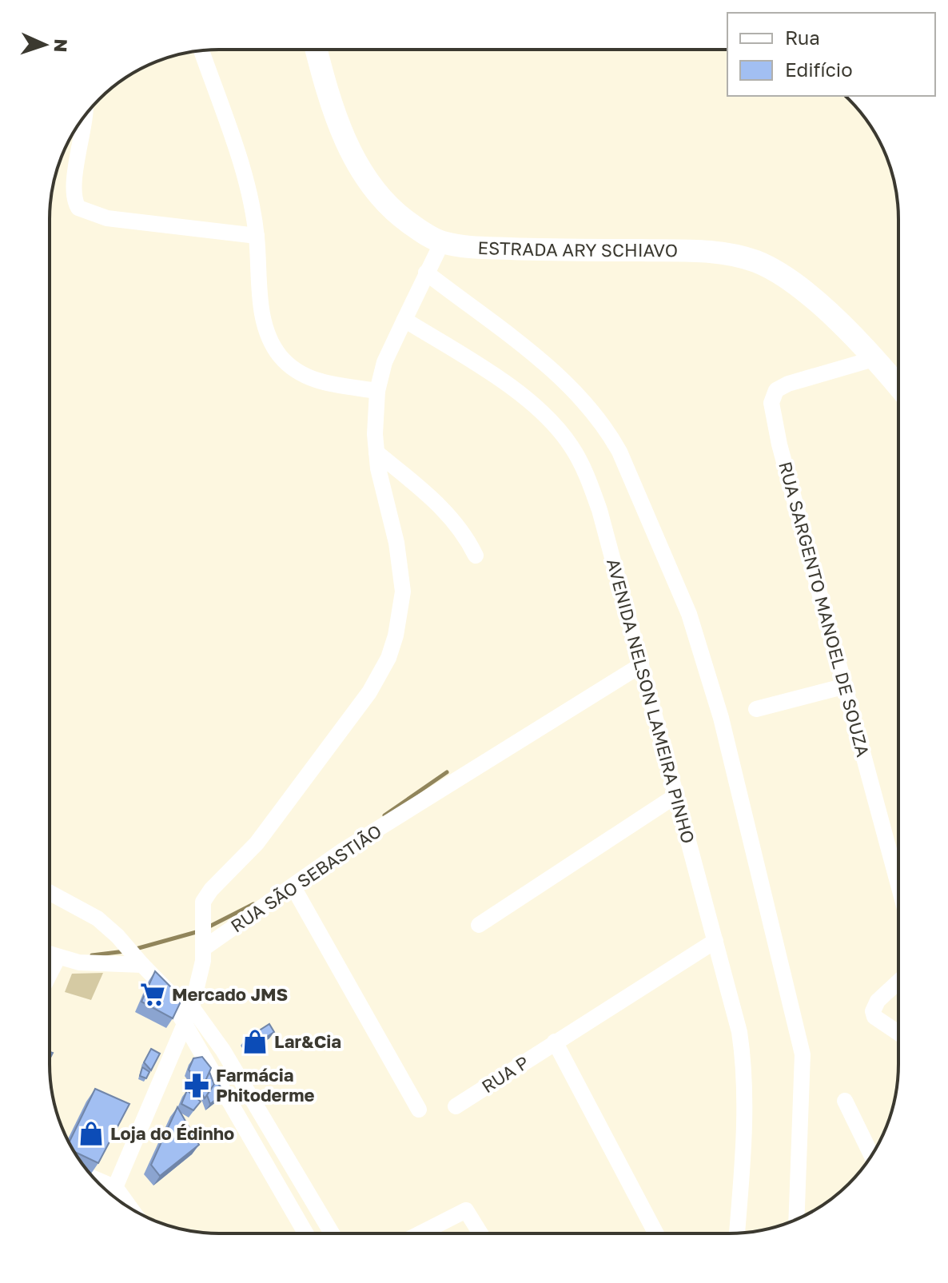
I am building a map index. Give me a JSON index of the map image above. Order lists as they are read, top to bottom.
{
  "streets": {
    "main road": ["ESTRADA ARY SCHIAVO"],
    "street": [
      "RUA SARGENTO MANOEL DE SOUZA",
      "AVENIDA NELSON LAMEIRA PINHO",
      "RUA SÃO SEBASTIÃO",
      "RUA P"
    ]
  },
  "crossings": [
    ["ESTRADA ARY SCHIAVO", "RUA SARGENTO MANOEL DE SOUZA"],
    ["AVENIDA NELSON LAMEIRA PINHO", "RUA SÃO SEBASTIÃO"],
    ["AVENIDA NELSON LAMEIRA PINHO", "RUA P"]
  ],
  "places": {
    "supermarket": ["Mercado JMS"],
    "shop": ["Lar&Cia", "Loja do Édinho"],
    "pharmacy": ["Farmácia Phitoderme"]
  },
  "legend": ["Rua", "Edifício"],
  "north": "right"
}
